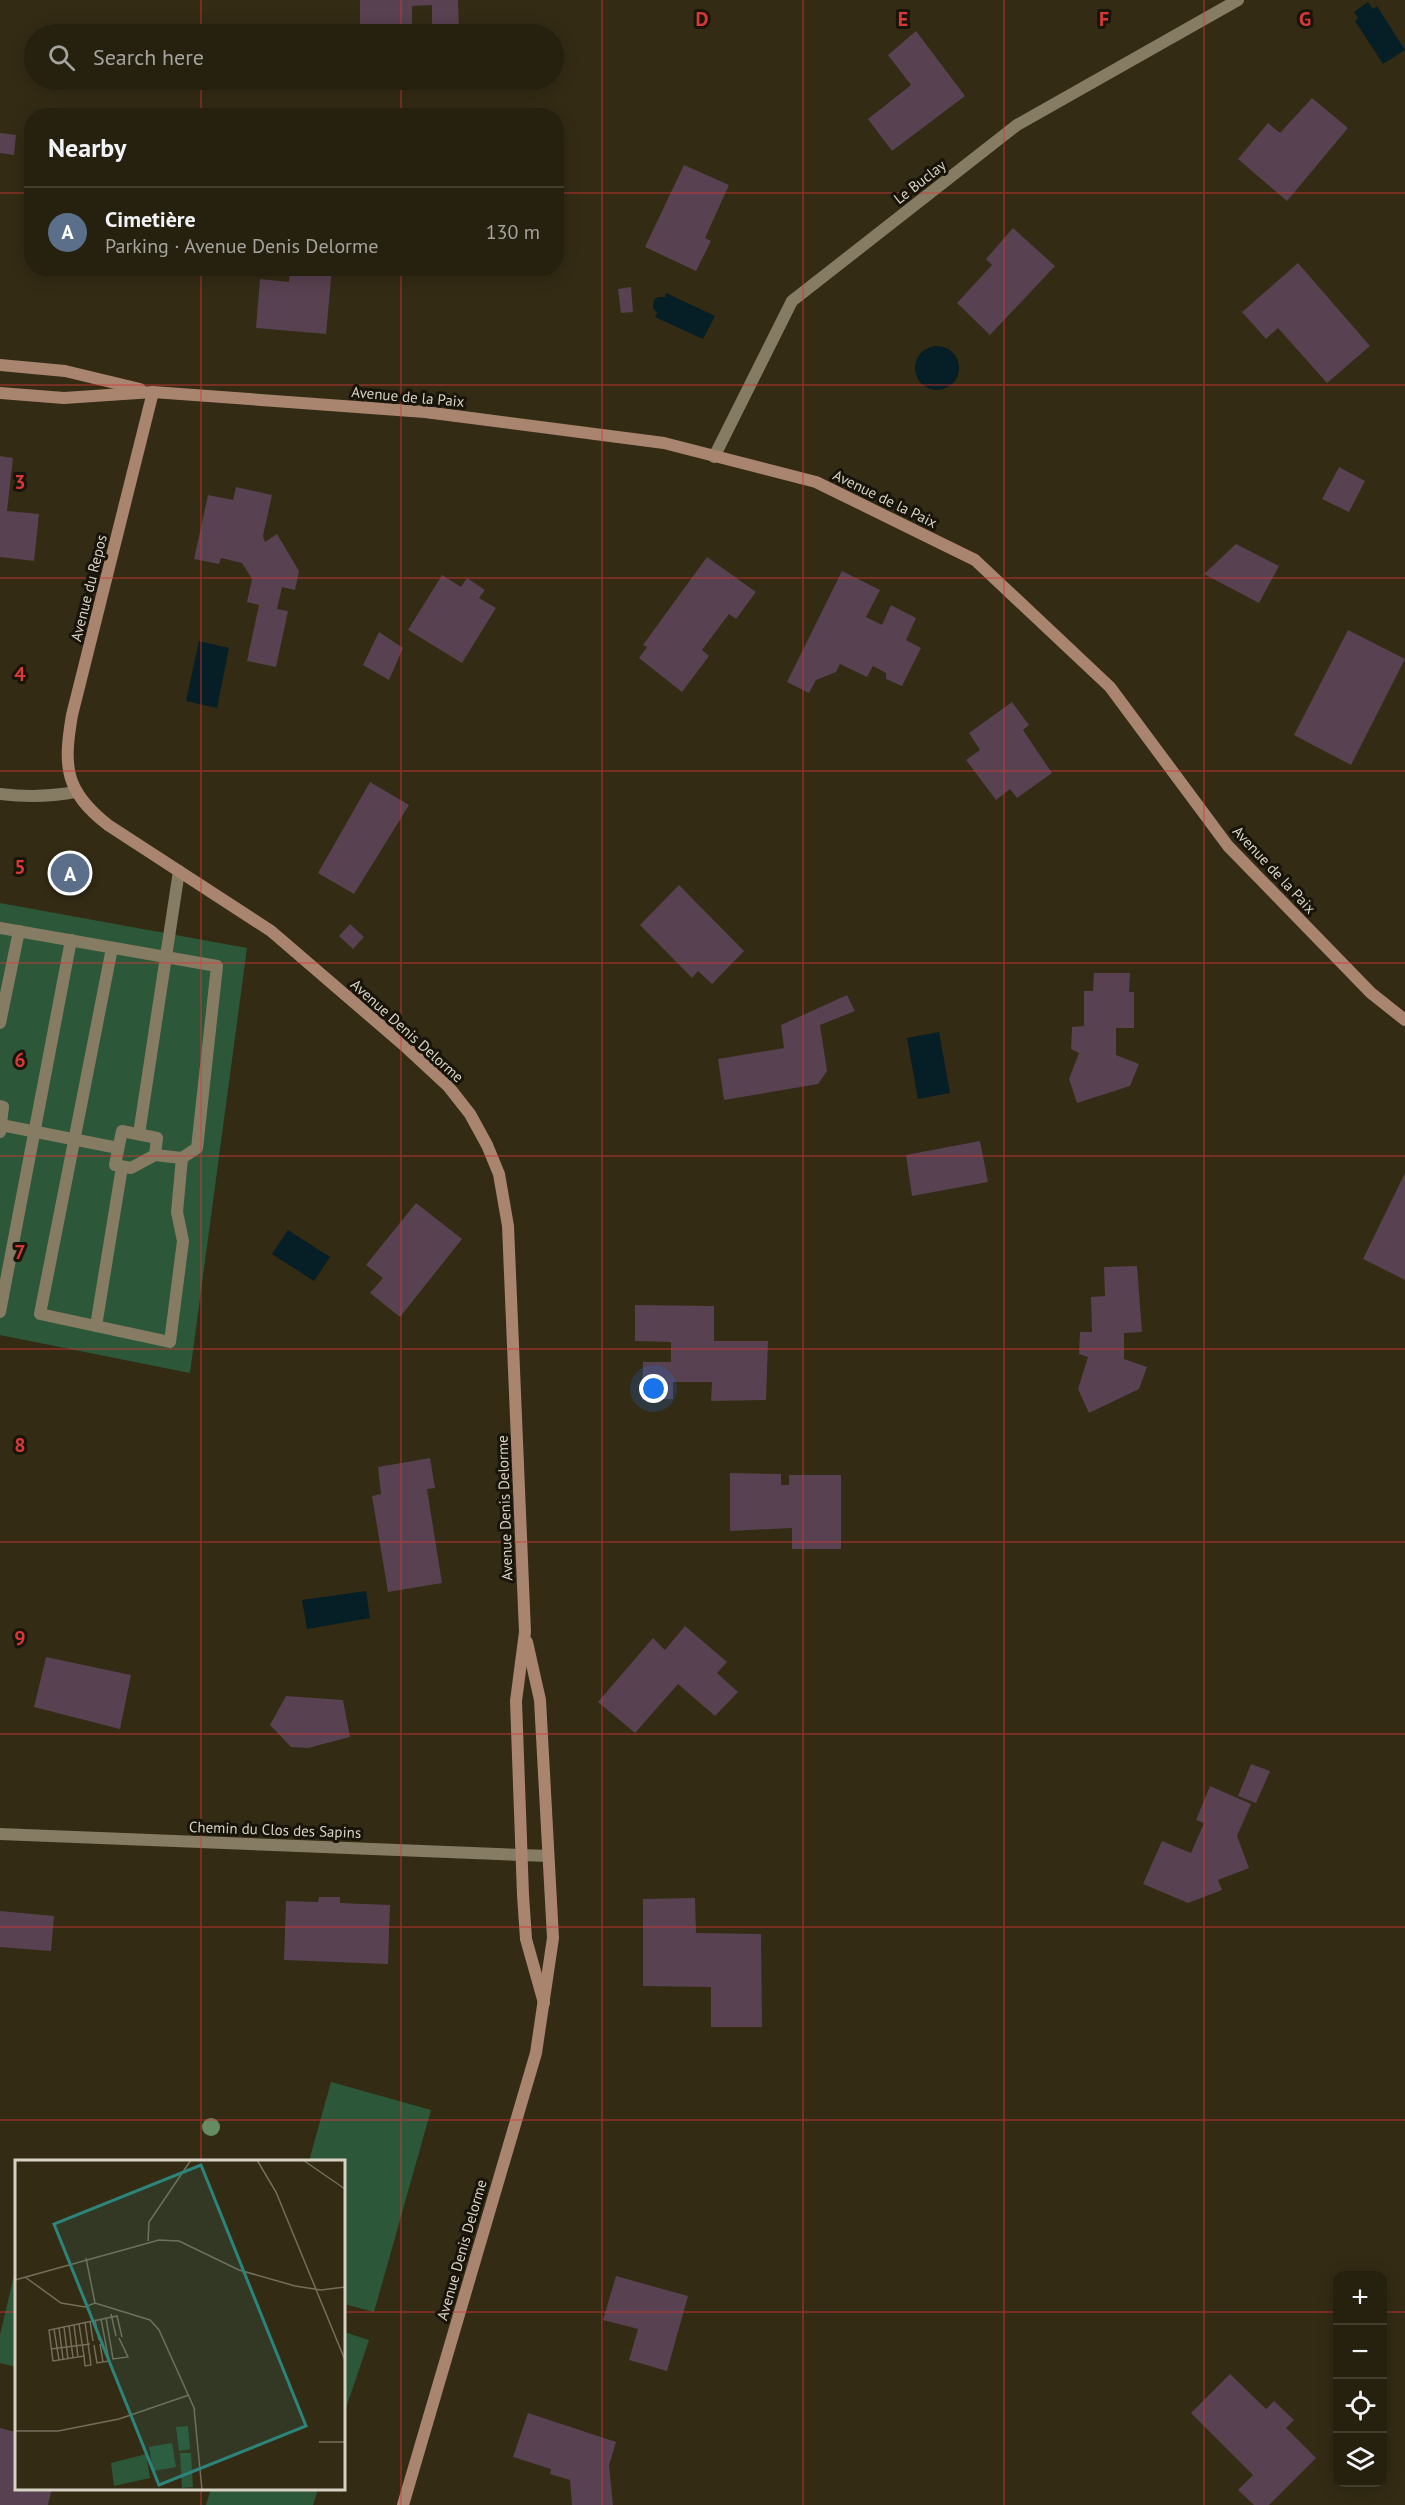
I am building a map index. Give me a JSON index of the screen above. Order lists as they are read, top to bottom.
{
  "streets": {
    "street": [
      "Le Buclay",
      "Avenue de la Paix",
      "Avenue du Repos",
      "Avenue Denis Delorme",
      "Chemin du Clos des Sapins"
    ]
  },
  "crossings": [
    ["Le Buclay", "Avenue de la Paix"],
    ["Avenue de la Paix", "Avenue du Repos"],
    ["Avenue du Repos", "Avenue Denis Delorme"],
    ["Avenue Denis Delorme", "Chemin du Clos des Sapins"]
  ],
  "page": {
    "search": "Search here",
    "heading": "Nearby",
    "list": [
      {
        "mark": "A",
        "name": "Cimetière",
        "note": "Parking · Avenue Denis Delorme",
        "value": "130 m"
      }
    ],
    "pins": "A",
    "map_buttons": ["+", "−"]
  },
  "grid": {
    "columns": [
      "D",
      "E",
      "F",
      "G"
    ],
    "rows": [
      "3",
      "4",
      "5",
      "6",
      "7",
      "8",
      "9"
    ]
  }
}
